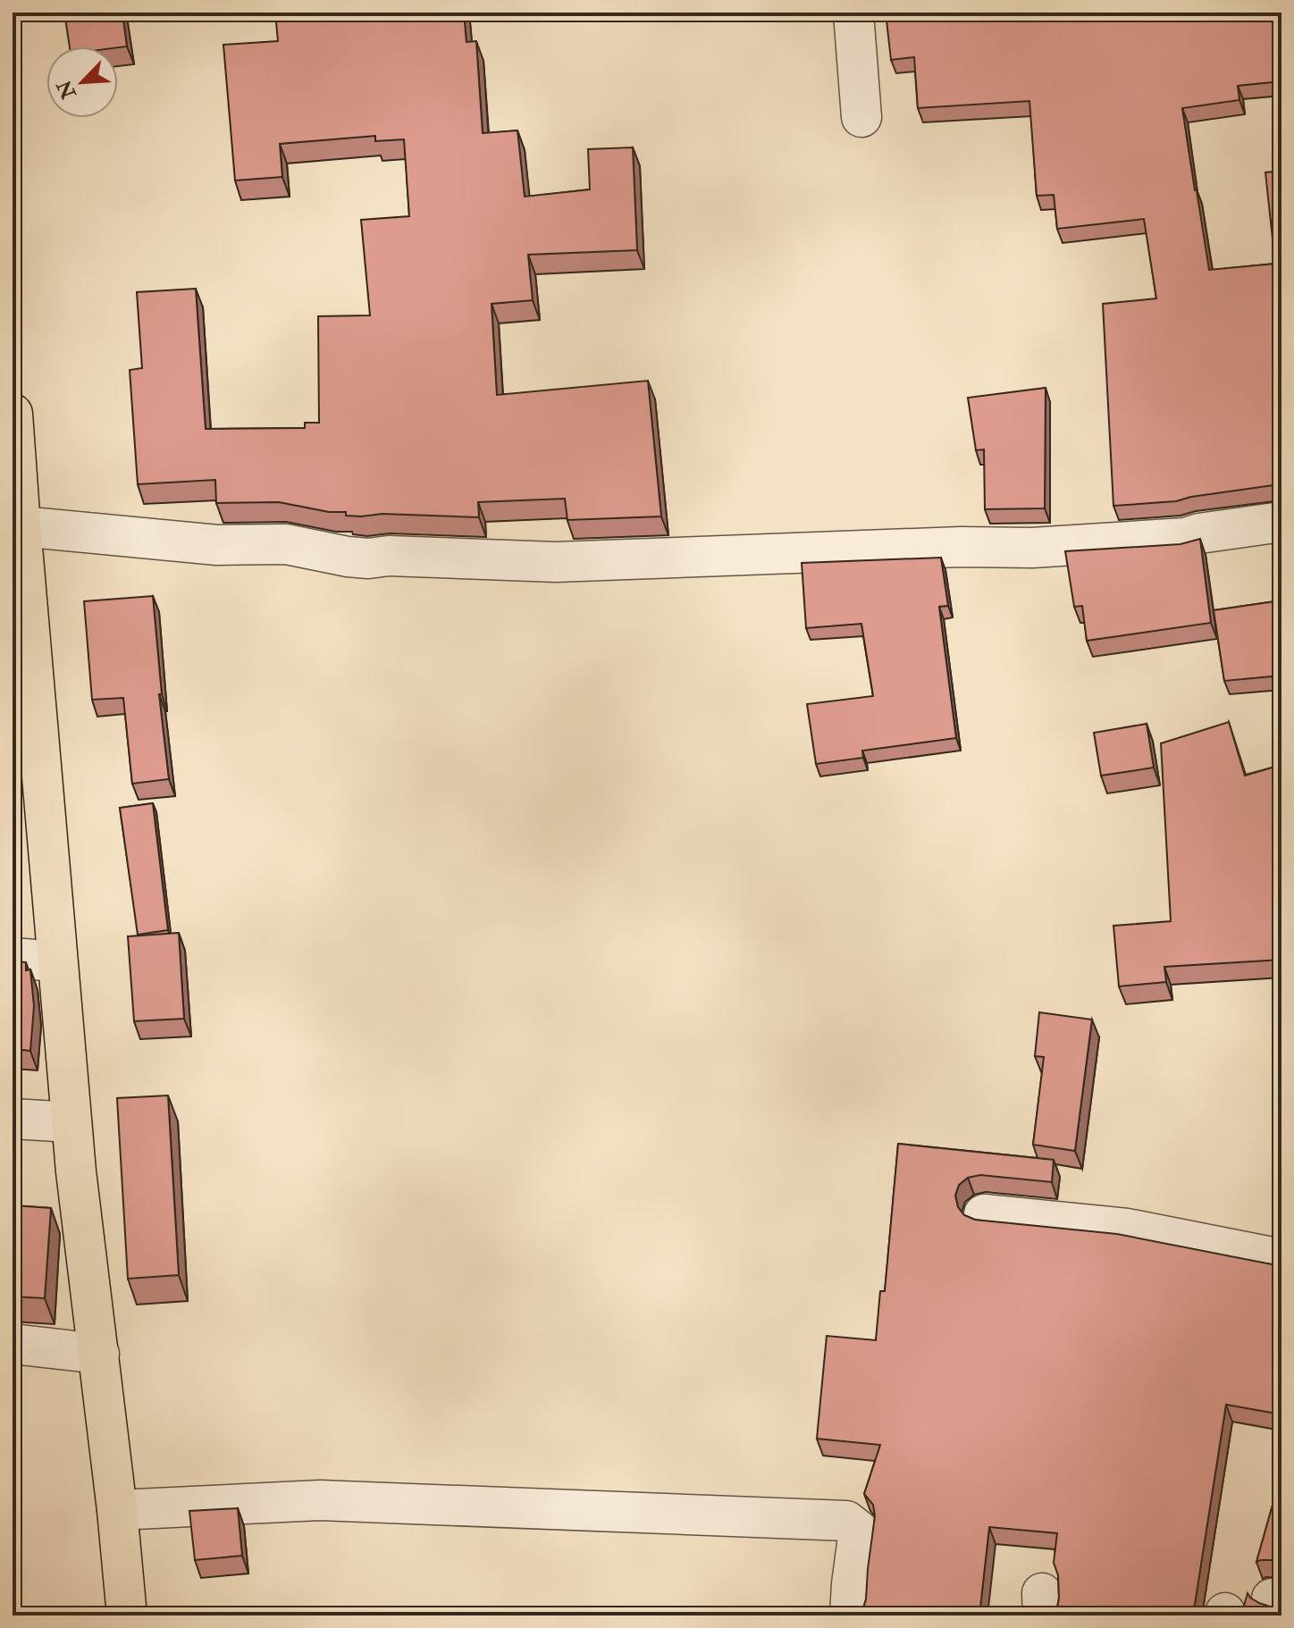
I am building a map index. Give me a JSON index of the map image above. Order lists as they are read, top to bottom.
{
  "north": "bottom left"
}
